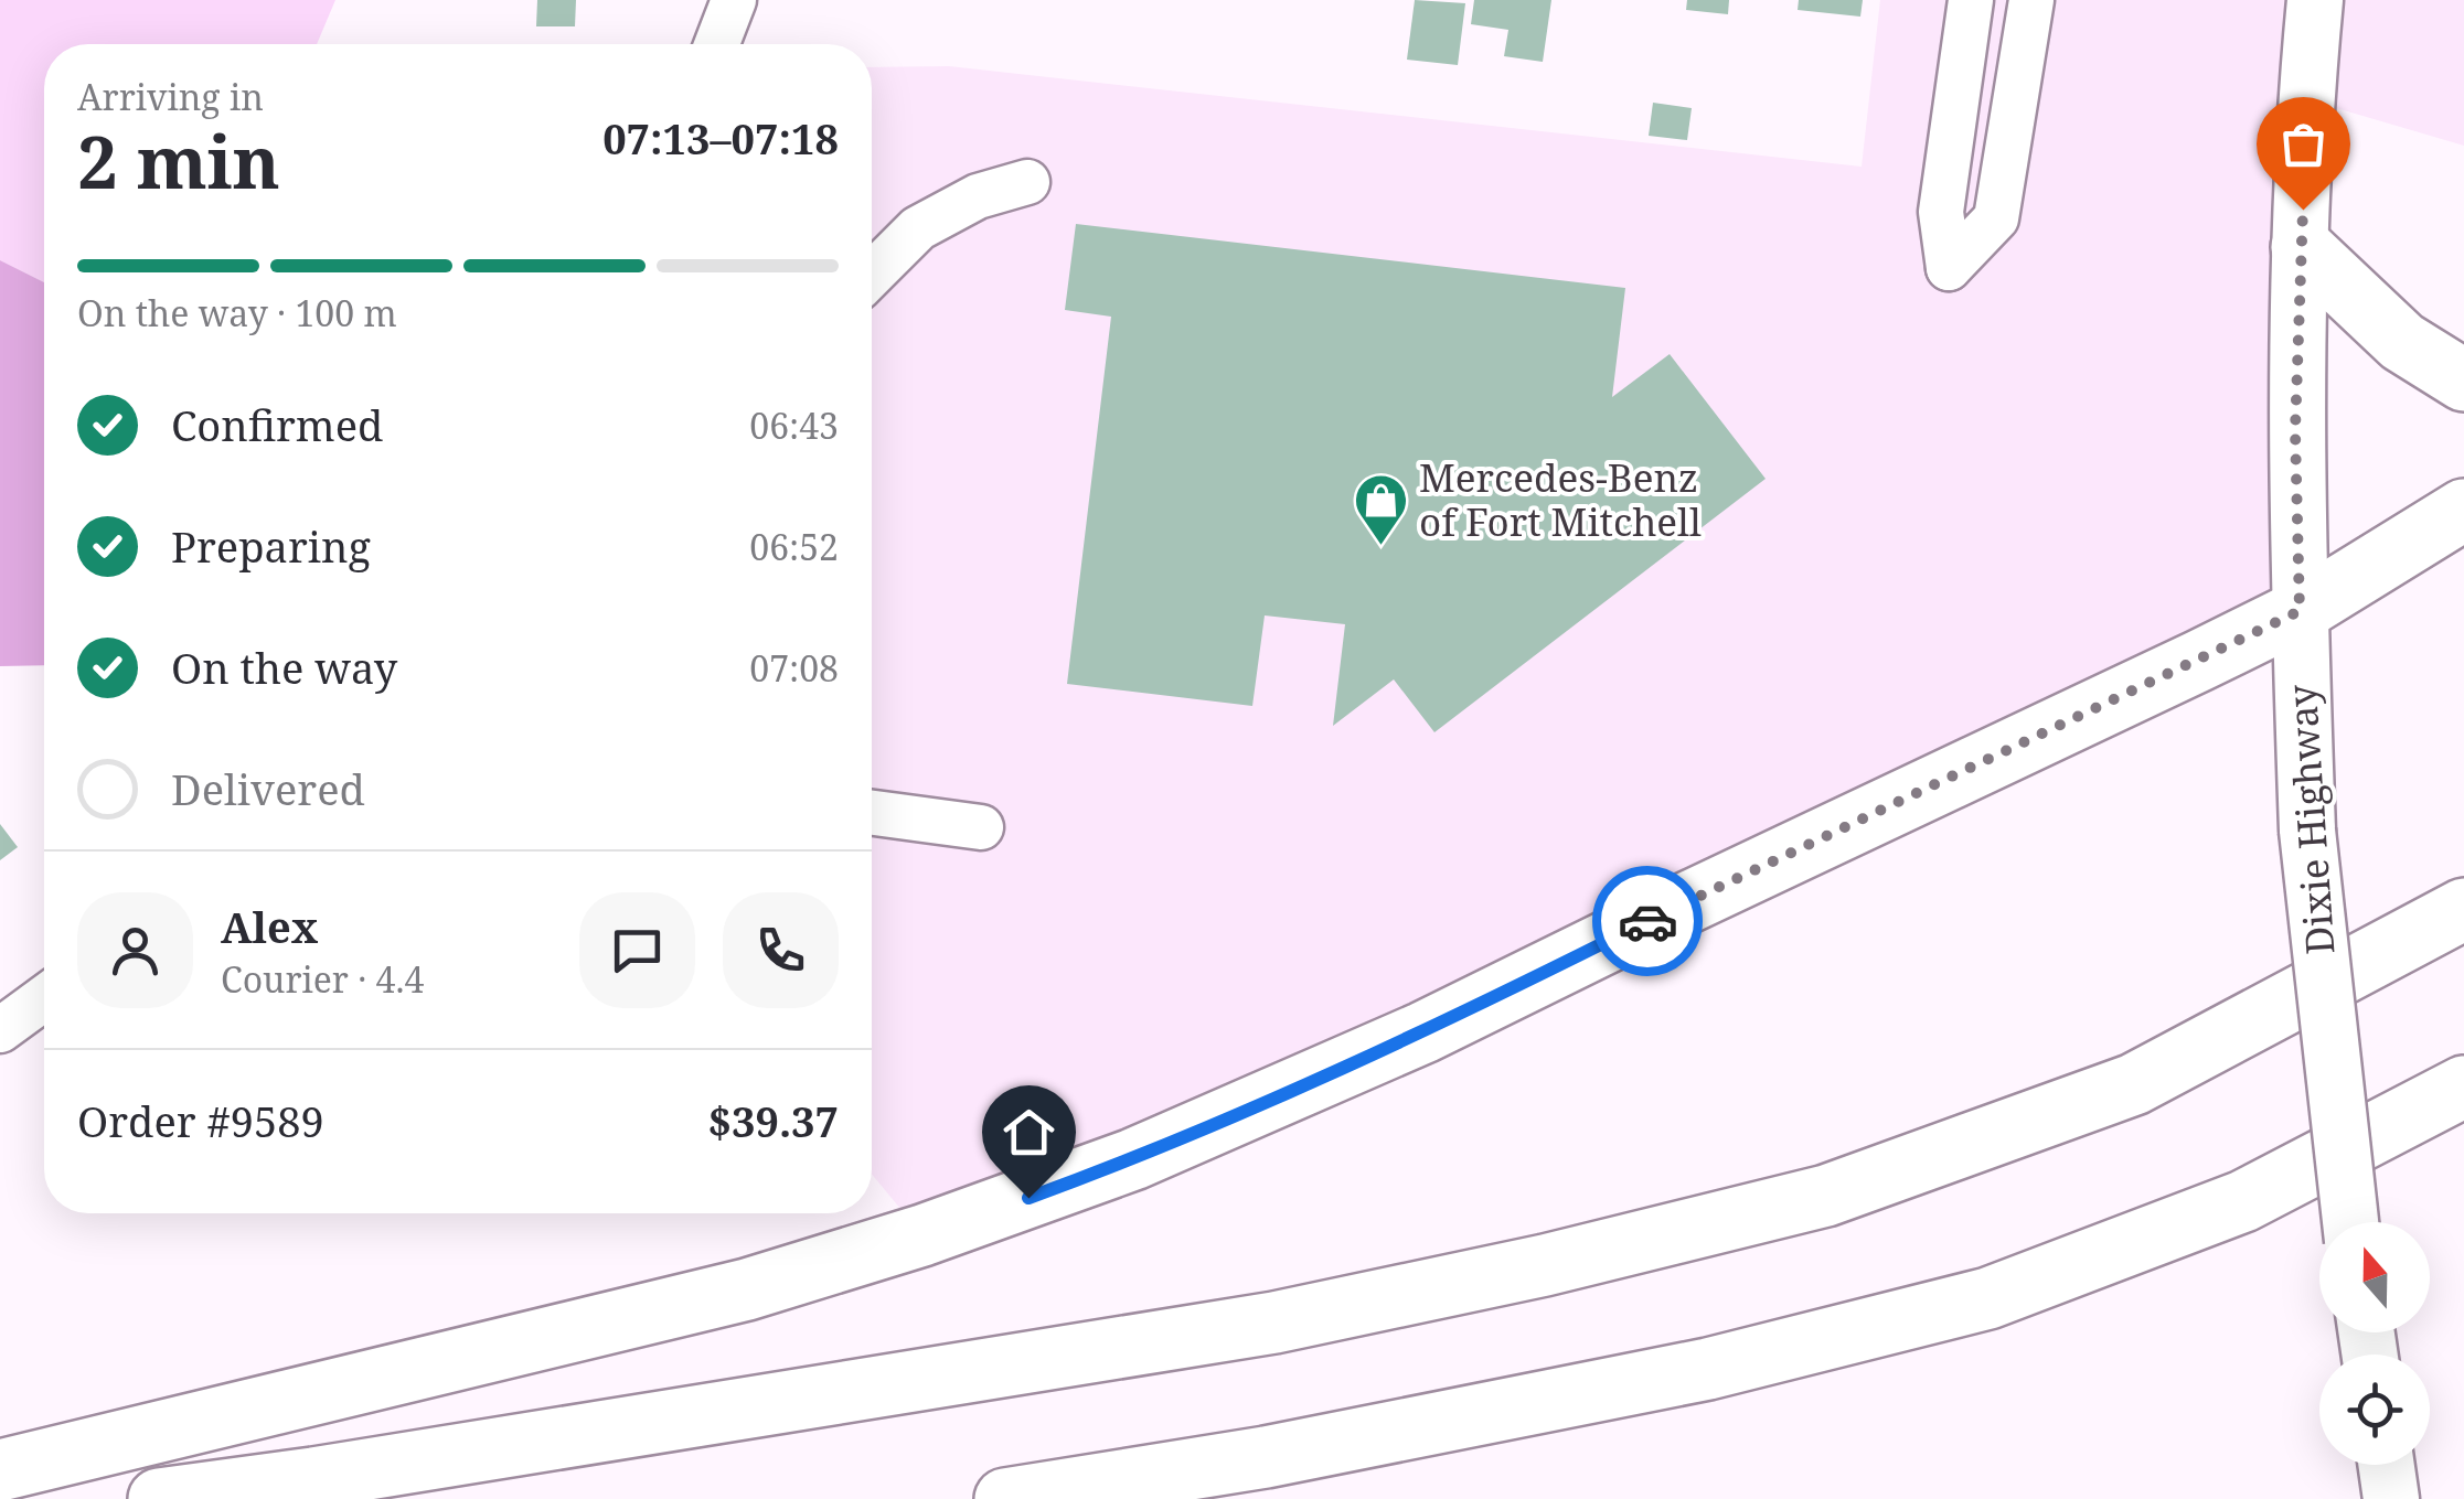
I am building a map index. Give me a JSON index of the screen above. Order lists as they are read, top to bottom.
{
  "streets": {
    "main road": ["Dixie Highway"]
  },
  "places": {
    "shop": ["Mercedes-Benz of Fort Mitchell"]
  },
  "north": "top",
  "page": {
    "heading": ["2 min", "Arriving in", "07:13–07:18"],
    "panel": [
      "Alex",
      "Courier · 4.4",
      "Order #9589",
      "$39.37"
    ],
    "bar": "On the way · 100 m",
    "list": [
      ["Confirmed", "06:43"],
      ["Preparing", "06:52"],
      ["On the way", "07:08"],
      "Delivered"
    ]
  }
}
